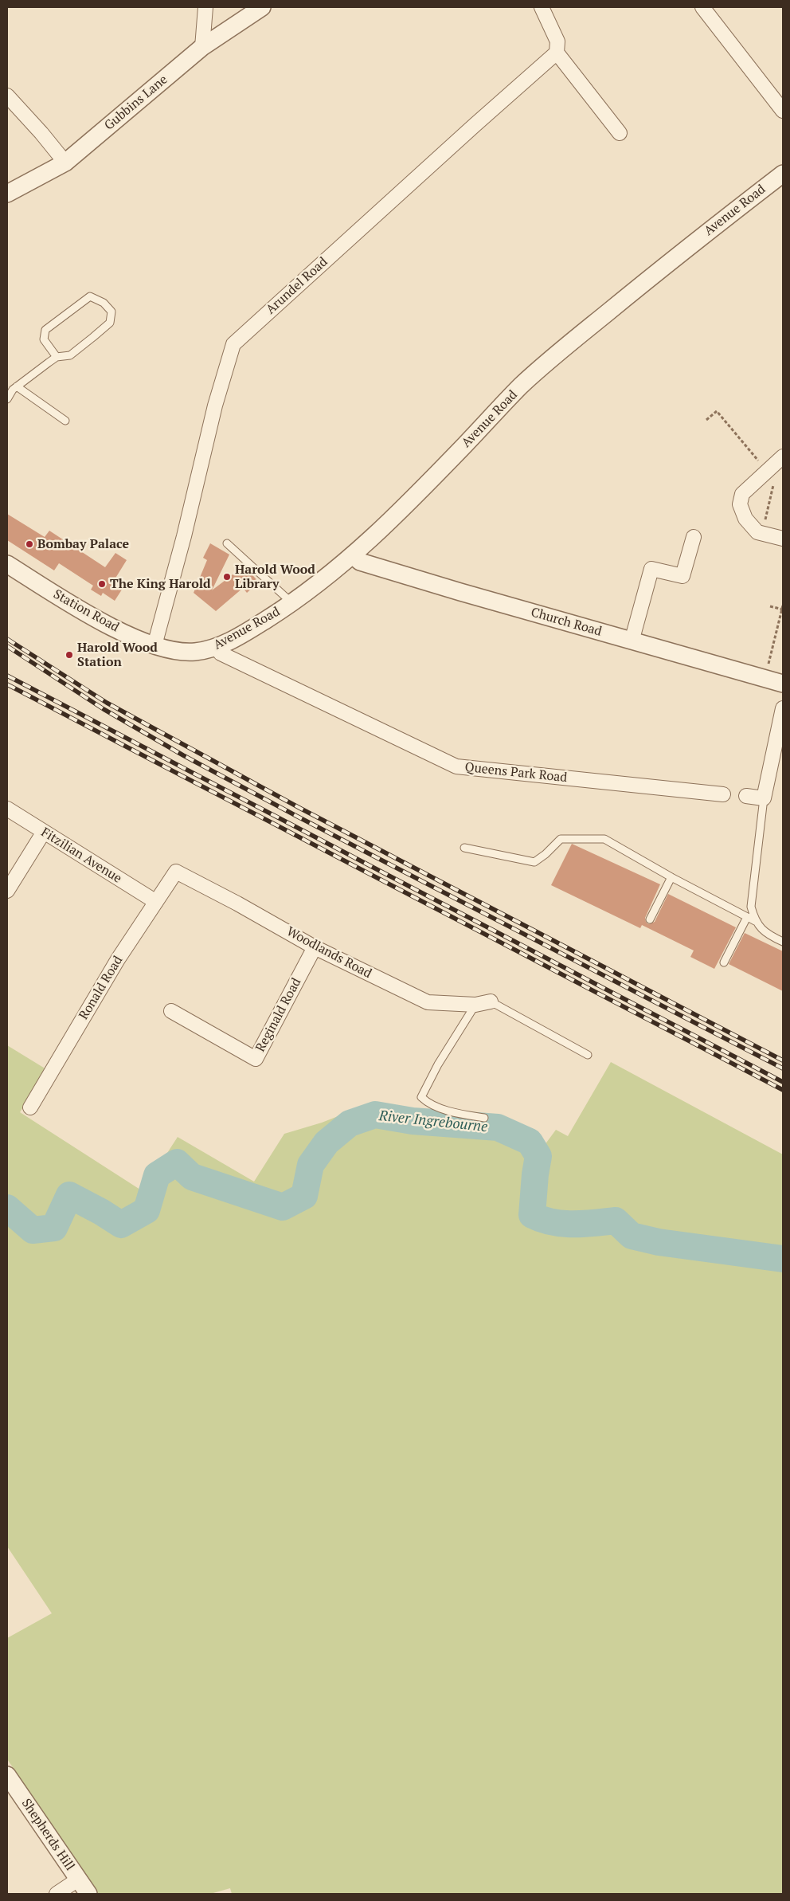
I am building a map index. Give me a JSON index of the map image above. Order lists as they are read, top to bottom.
{
  "streets": {
    "street": [
      "Gubbins Lane",
      "Avenue Road",
      "Arundel Road",
      "Station Road",
      "Church Road",
      "Queens Park Road",
      "Fitzilian Avenue",
      "Woodlands Road",
      "Ronald Road",
      "Reginald Road",
      "Shepherds Hill"
    ]
  },
  "crossings": [
    ["Avenue Road", "Station Road"],
    ["Avenue Road", "Church Road"],
    ["Avenue Road", "Queens Park Road"],
    ["Arundel Road", "Station Road"],
    ["Fitzilian Avenue", "Ronald Road"],
    ["Woodlands Road", "Ronald Road"],
    ["Woodlands Road", "Reginald Road"]
  ],
  "water": ["River Ingrebourne"],
  "places": [
    "Bombay Palace",
    "Harold Wood Library",
    "The King Harold",
    "Harold Wood Station"
  ]
}
